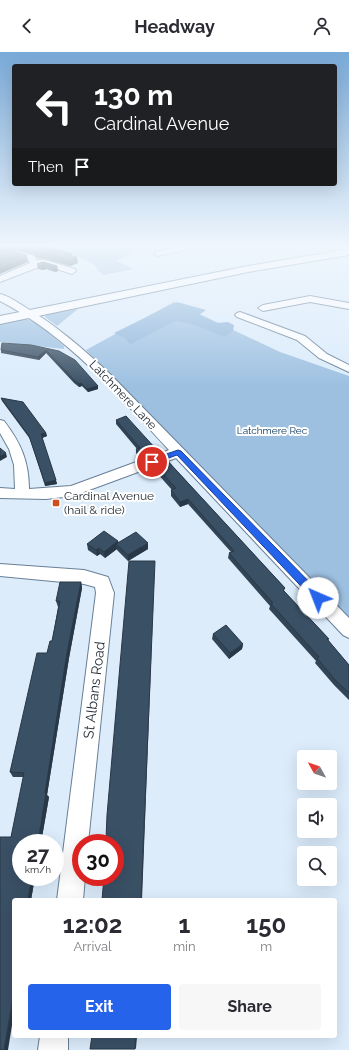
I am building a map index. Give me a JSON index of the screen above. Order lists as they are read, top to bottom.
{
  "streets": {
    "street": ["Latchmere Lane", "St Albans Road"]
  },
  "parks": ["Latchmere Rec"],
  "places": {
    "transit": ["Cardinal Avenue (hail & ride)"]
  },
  "north": "top left",
  "page": {
    "header": "Headway",
    "turn": ["130 m", "Cardinal Avenue"],
    "then": "Then",
    "speed": "27 km/h",
    "limit": "30",
    "eta": [
      "12:02",
      "Arrival",
      "1",
      "min",
      "150",
      "m"
    ],
    "buttons": ["Exit", "Share"]
  }
}
